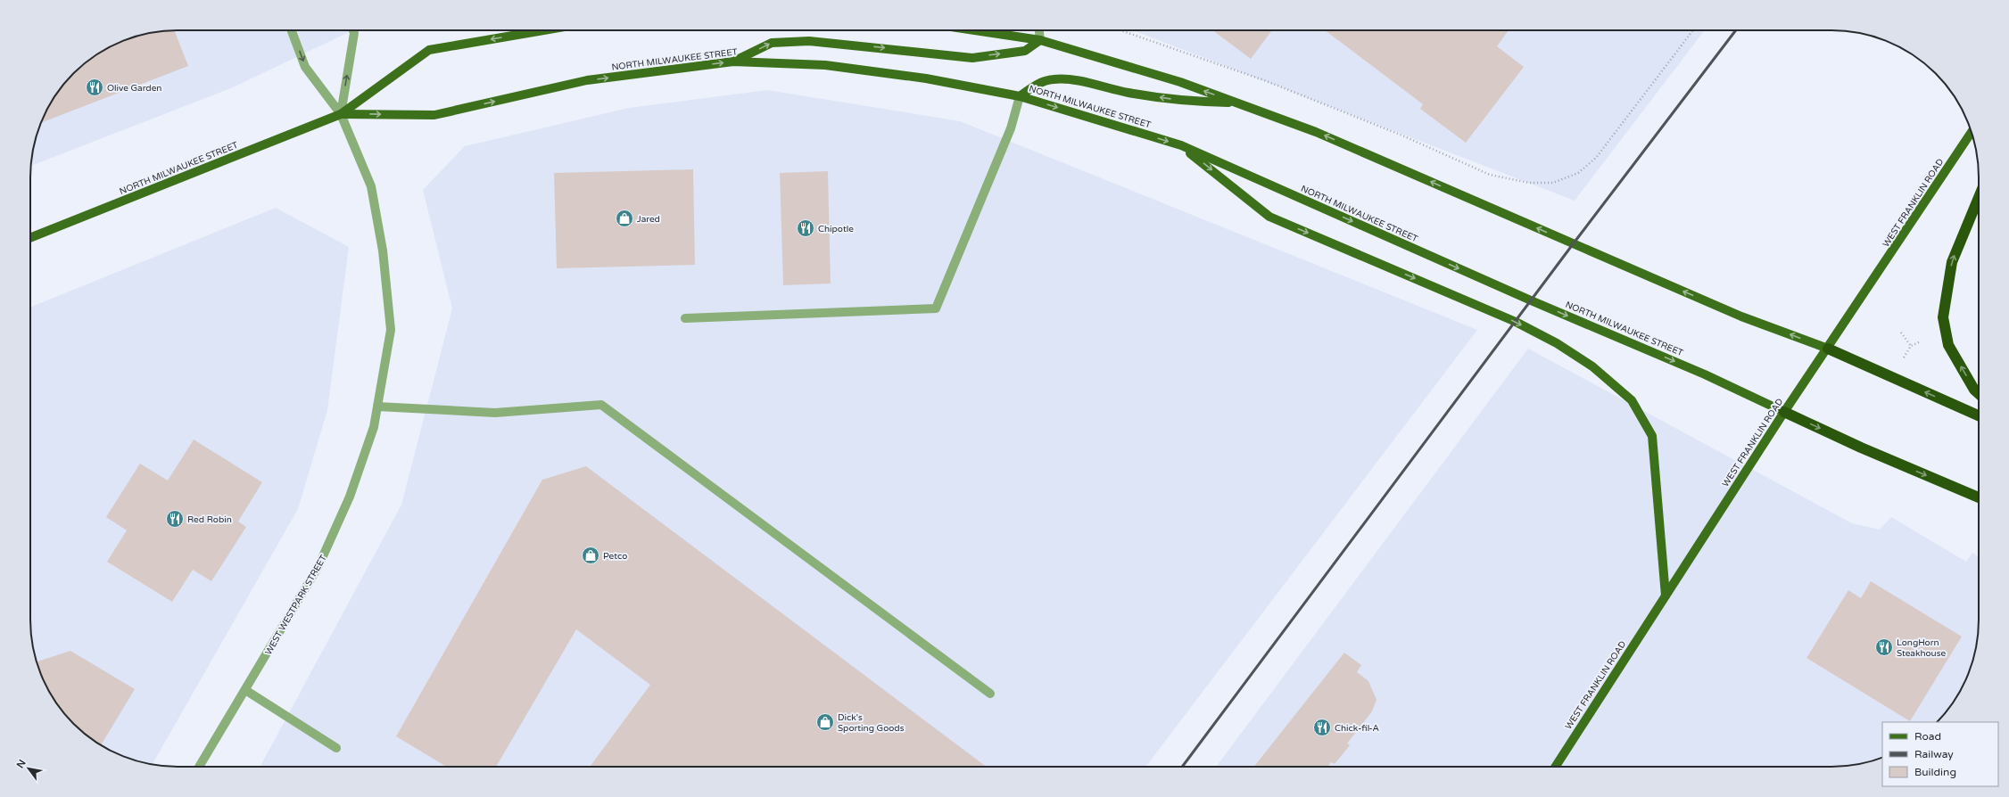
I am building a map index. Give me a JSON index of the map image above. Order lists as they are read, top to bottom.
{
  "streets": {
    "main road": ["NORTH MILWAUKEE STREET", "WEST FRANKLIN ROAD"],
    "street": ["WEST WESTPARK STREET"]
  },
  "crossings": [
    ["NORTH MILWAUKEE STREET", "WEST FRANKLIN ROAD"],
    ["NORTH MILWAUKEE STREET", "WEST WESTPARK STREET"]
  ],
  "places": {
    "restaurant": [
      "Olive Garden",
      "Chipotle",
      "Red Robin",
      "LongHorn Steakhouse",
      "Chick-fil-A"
    ],
    "shop": ["Jared", "Petco", "Dick's Sporting Goods"]
  },
  "legend": ["Road", "Railway", "Building"],
  "north": "top left"
}
